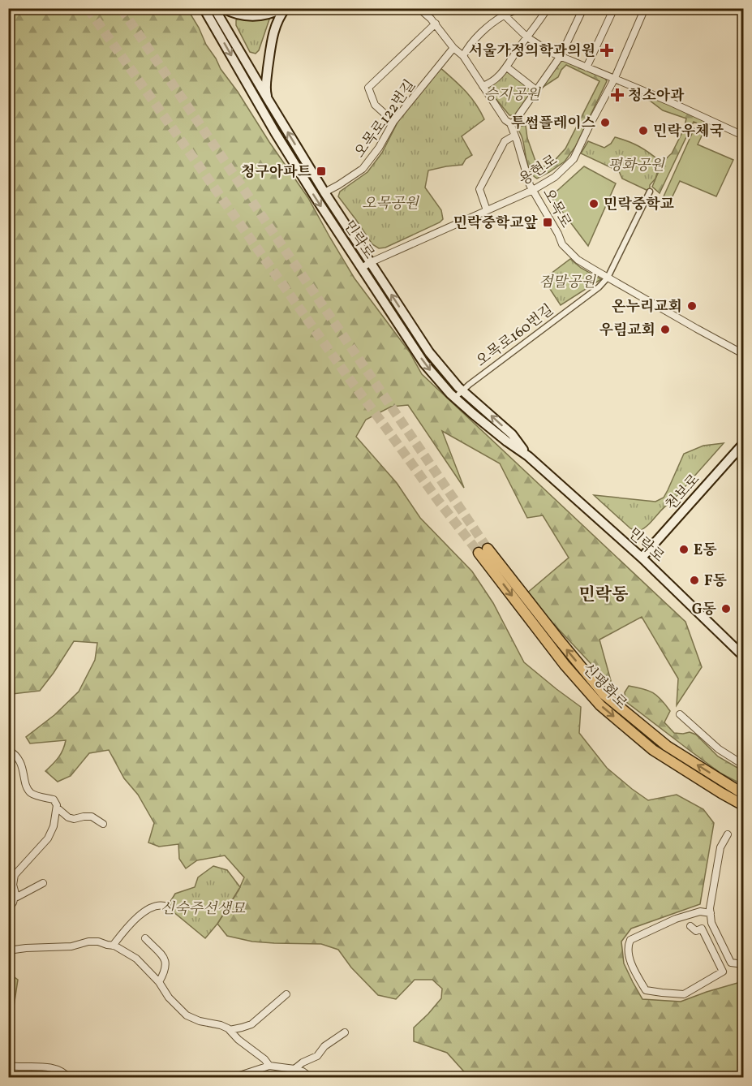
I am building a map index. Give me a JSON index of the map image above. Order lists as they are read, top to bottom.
{
  "streets": {
    "highway": ["신평화로"],
    "main road": ["민락로", "천보로"],
    "street": [
      "오목로122번길",
      "용현로",
      "오목로",
      "오목로160번길"
    ]
  },
  "crossings": [
    ["오목로122번길", "오목로"],
    ["오목로122번길", "민락로"],
    ["용현로", "오목로"],
    ["용현로", "민락로"],
    ["오목로", "오목로160번길"],
    ["민락로", "천보로"]
  ],
  "districts": ["민락동"],
  "parks": [
    "승지공원",
    "평화공원",
    "오목공원",
    "점말공원",
    "신숙주선생묘"
  ],
  "places": {
    "health": ["서울가정의학과의원", "청소아과"],
    "other": [
      "투썸플레이스",
      "민락우체국",
      "민락중학교",
      "온누리교회",
      "우림교회",
      "E동",
      "F동",
      "G동"
    ],
    "transit": ["청구아파트", "민락중학교앞"]
  }
}
